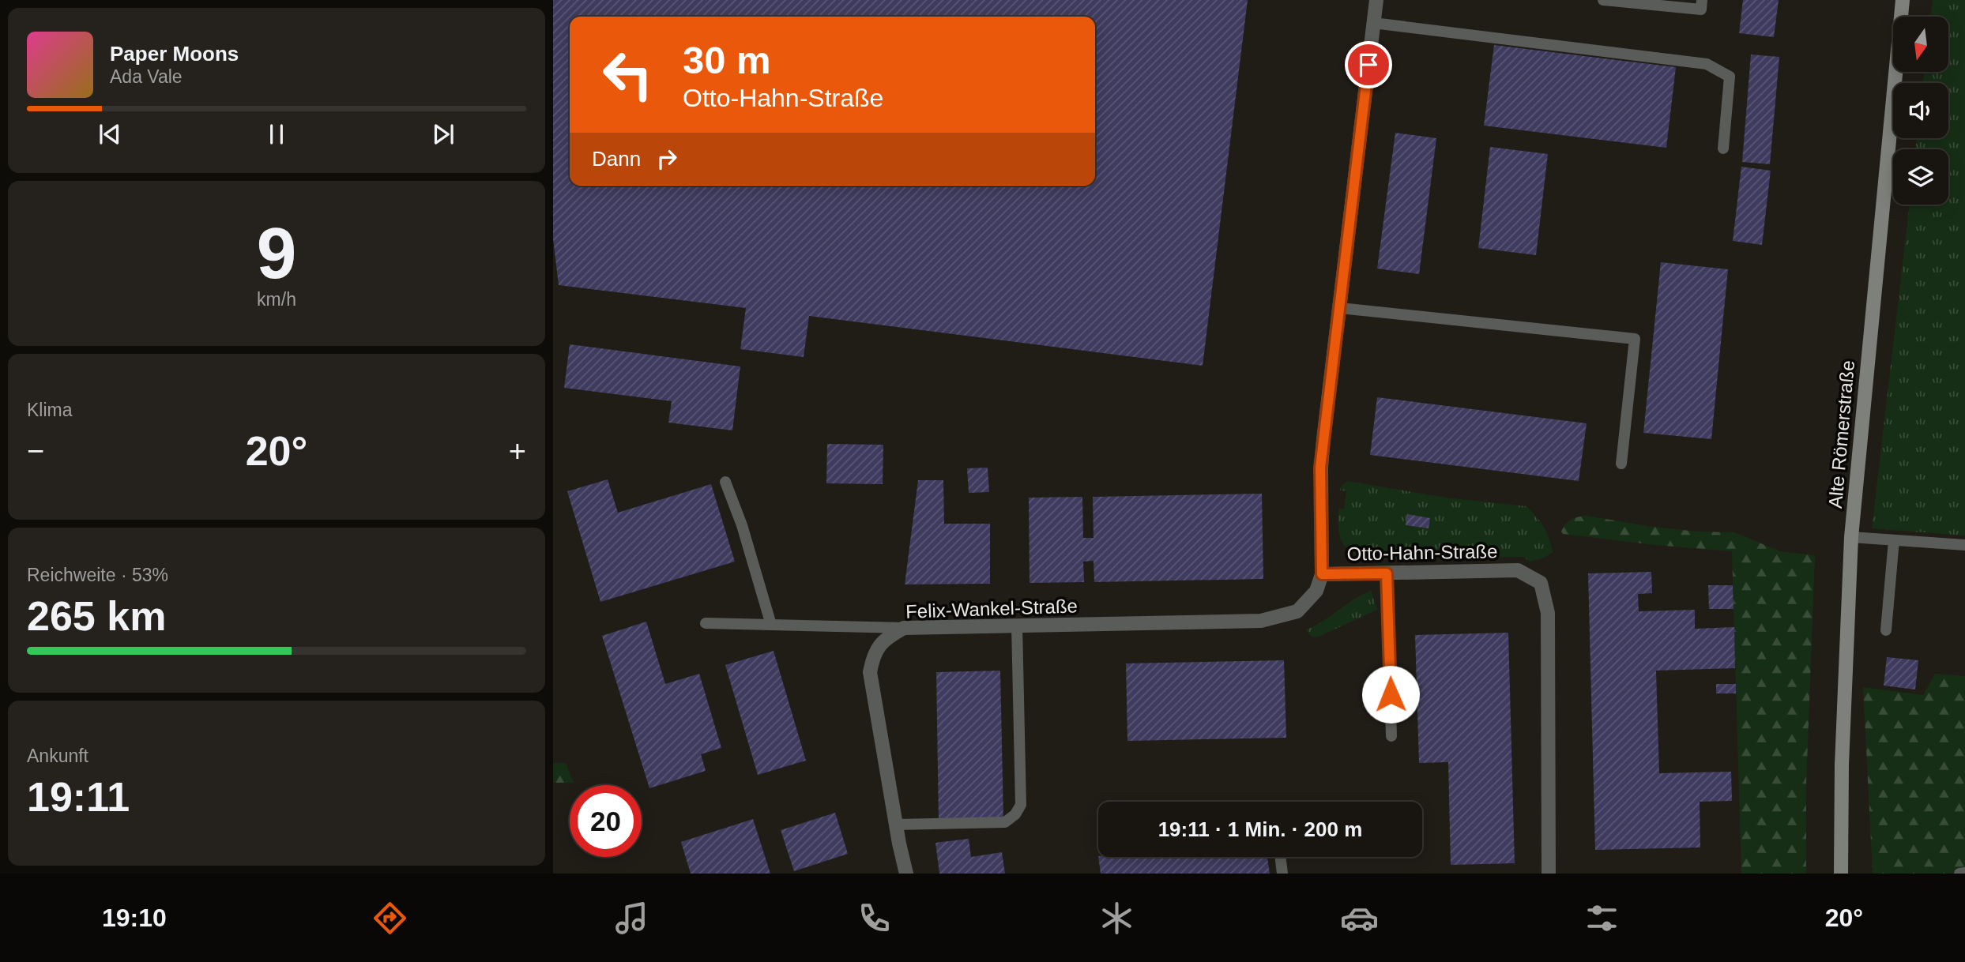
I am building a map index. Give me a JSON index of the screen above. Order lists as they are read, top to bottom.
{
  "streets": {
    "main road": ["Alte Römerstraße"],
    "street": ["Otto-Hahn-Straße", "Felix-Wankel-Straße"]
  },
  "crossings": [
    ["Otto-Hahn-Straße", "Felix-Wankel-Straße"]
  ],
  "north": "bottom",
  "page": {
    "turn": ["30 m", "Otto-Hahn-Straße"],
    "song": ["Paper Moons", "Ada Vale"],
    "then": "Dann",
    "tile": [
      ["9", "km/h"],
      "Klima",
      ["Reichweite · 53%", "265 km"],
      ["Ankunft", "19:11"]
    ],
    "heat": ["−", "20°", "+"],
    "limit": "20",
    "trip": "19:11 · 1 Min. · 200 m",
    "tabs": ["19:10", "20°"]
  }
}
